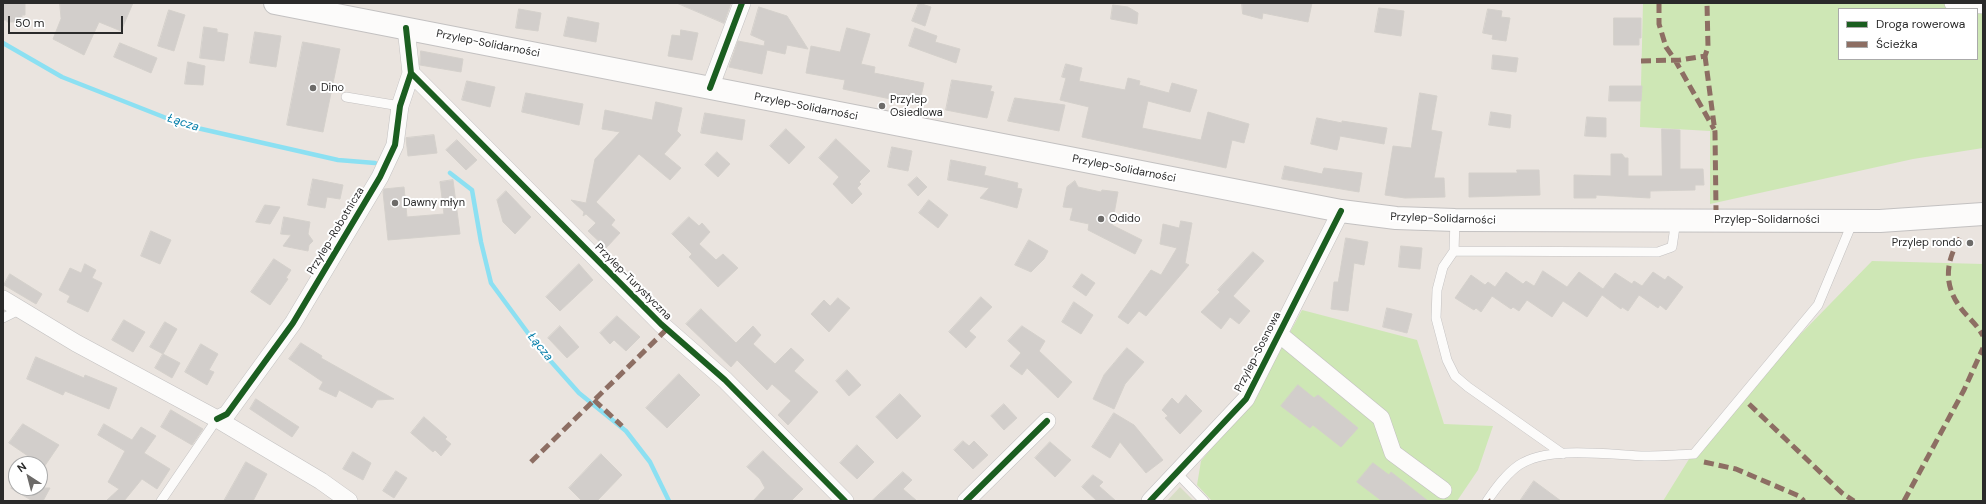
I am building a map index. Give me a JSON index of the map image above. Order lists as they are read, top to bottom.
{
  "streets": {
    "main road": ["Przylep-Solidarności"],
    "street": ["Przylep-Robotnicza", "Przylep-Turystyczna", "Przylep-Sosnowa"]
  },
  "crossings": [
    ["Przylep-Solidarności", "Przylep-Robotnicza"],
    ["Przylep-Solidarności", "Przylep-Sosnowa"],
    ["Przylep-Robotnicza", "Przylep-Turystyczna"]
  ],
  "water": ["Łącza"],
  "places": [
    "Dino",
    "Przylep Osiedlowa",
    "Dawny młyn",
    "Odido",
    "Przylep rondo"
  ],
  "legend": ["Droga rowerowa", "Ścieżka"],
  "scale_bar": "50 m",
  "north": "top left"
}
